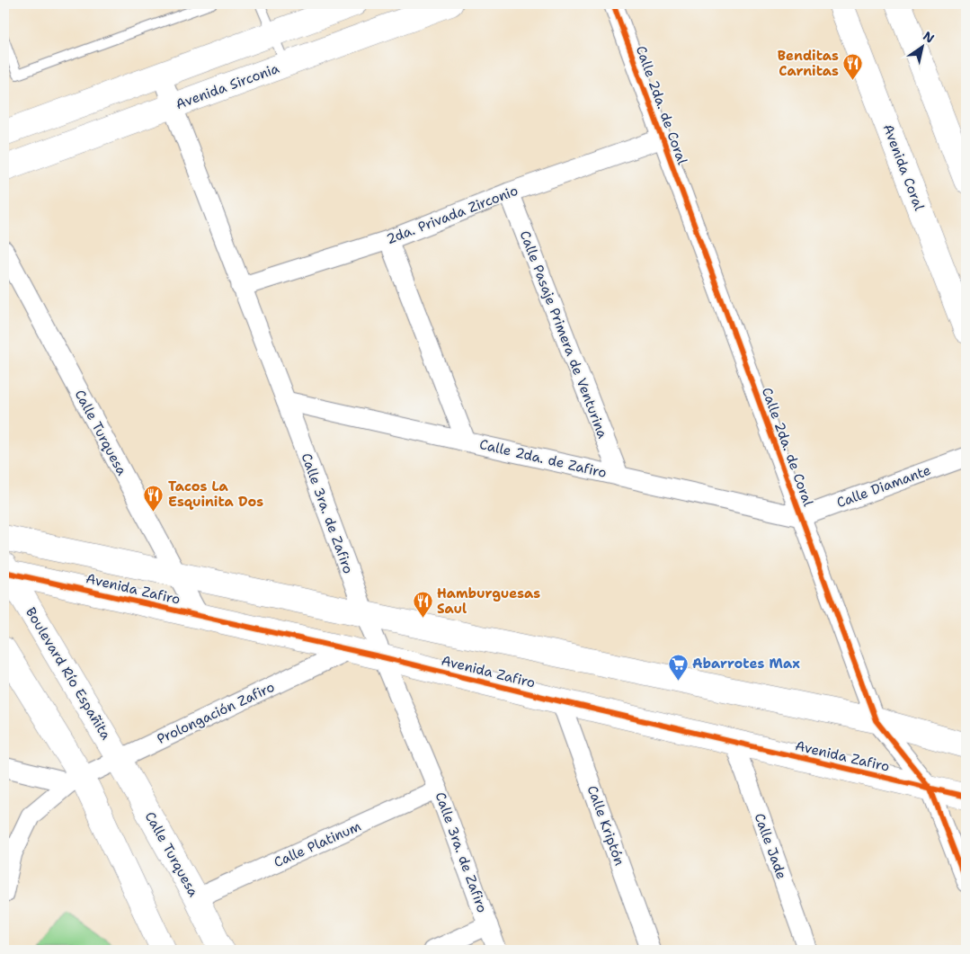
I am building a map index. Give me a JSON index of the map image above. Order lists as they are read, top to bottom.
{
  "streets": {
    "street": [
      "Avenida Sirconia",
      "Calle 2da. de Coral",
      "Avenida Coral",
      "2da. Privada Zirconio",
      "Calle Pasaje Primera de Venturina",
      "Calle Turquesa",
      "Calle 2da. de Zafiro",
      "Calle Diamante",
      "Calle 3ra. de Zafiro",
      "Avenida Zafiro",
      "Boulevard Río Españita",
      "Prolongación Zafiro",
      "Calle Kriptón",
      "Calle Platinum",
      "Calle Jade"
    ]
  },
  "crossings": [
    ["Avenida Sirconia", "Calle 3ra. de Zafiro"],
    ["Calle 2da. de Coral", "2da. Privada Zirconio"],
    ["Calle 2da. de Coral", "Calle 2da. de Zafiro"],
    ["Calle 2da. de Coral", "Calle Diamante"],
    ["Calle 2da. de Coral", "Avenida Zafiro"],
    ["2da. Privada Zirconio", "Calle Pasaje Primera de Venturina"],
    ["2da. Privada Zirconio", "Calle 3ra. de Zafiro"],
    ["Calle Pasaje Primera de Venturina", "Calle 2da. de Zafiro"],
    ["Calle Turquesa", "Avenida Zafiro"],
    ["Calle Turquesa", "Boulevard Río Españita"],
    ["Calle Turquesa", "Prolongación Zafiro"],
    ["Calle Turquesa", "Calle Platinum"],
    ["Calle 2da. de Zafiro", "Calle Diamante"],
    ["Calle 2da. de Zafiro", "Calle 3ra. de Zafiro"],
    ["Calle 3ra. de Zafiro", "Avenida Zafiro"],
    ["Calle 3ra. de Zafiro", "Calle Platinum"],
    ["Avenida Zafiro", "Boulevard Río Españita"],
    ["Avenida Zafiro", "Prolongación Zafiro"],
    ["Avenida Zafiro", "Calle Kriptón"],
    ["Avenida Zafiro", "Calle Jade"],
    ["Boulevard Río Españita", "Prolongación Zafiro"]
  ],
  "places": {
    "restaurant": ["Benditas Carnitas", "Tacos La Esquinita Dos", "Hamburguesas Saul"],
    "supermarket": ["Abarrotes Max"]
  },
  "north": "top right"
}
